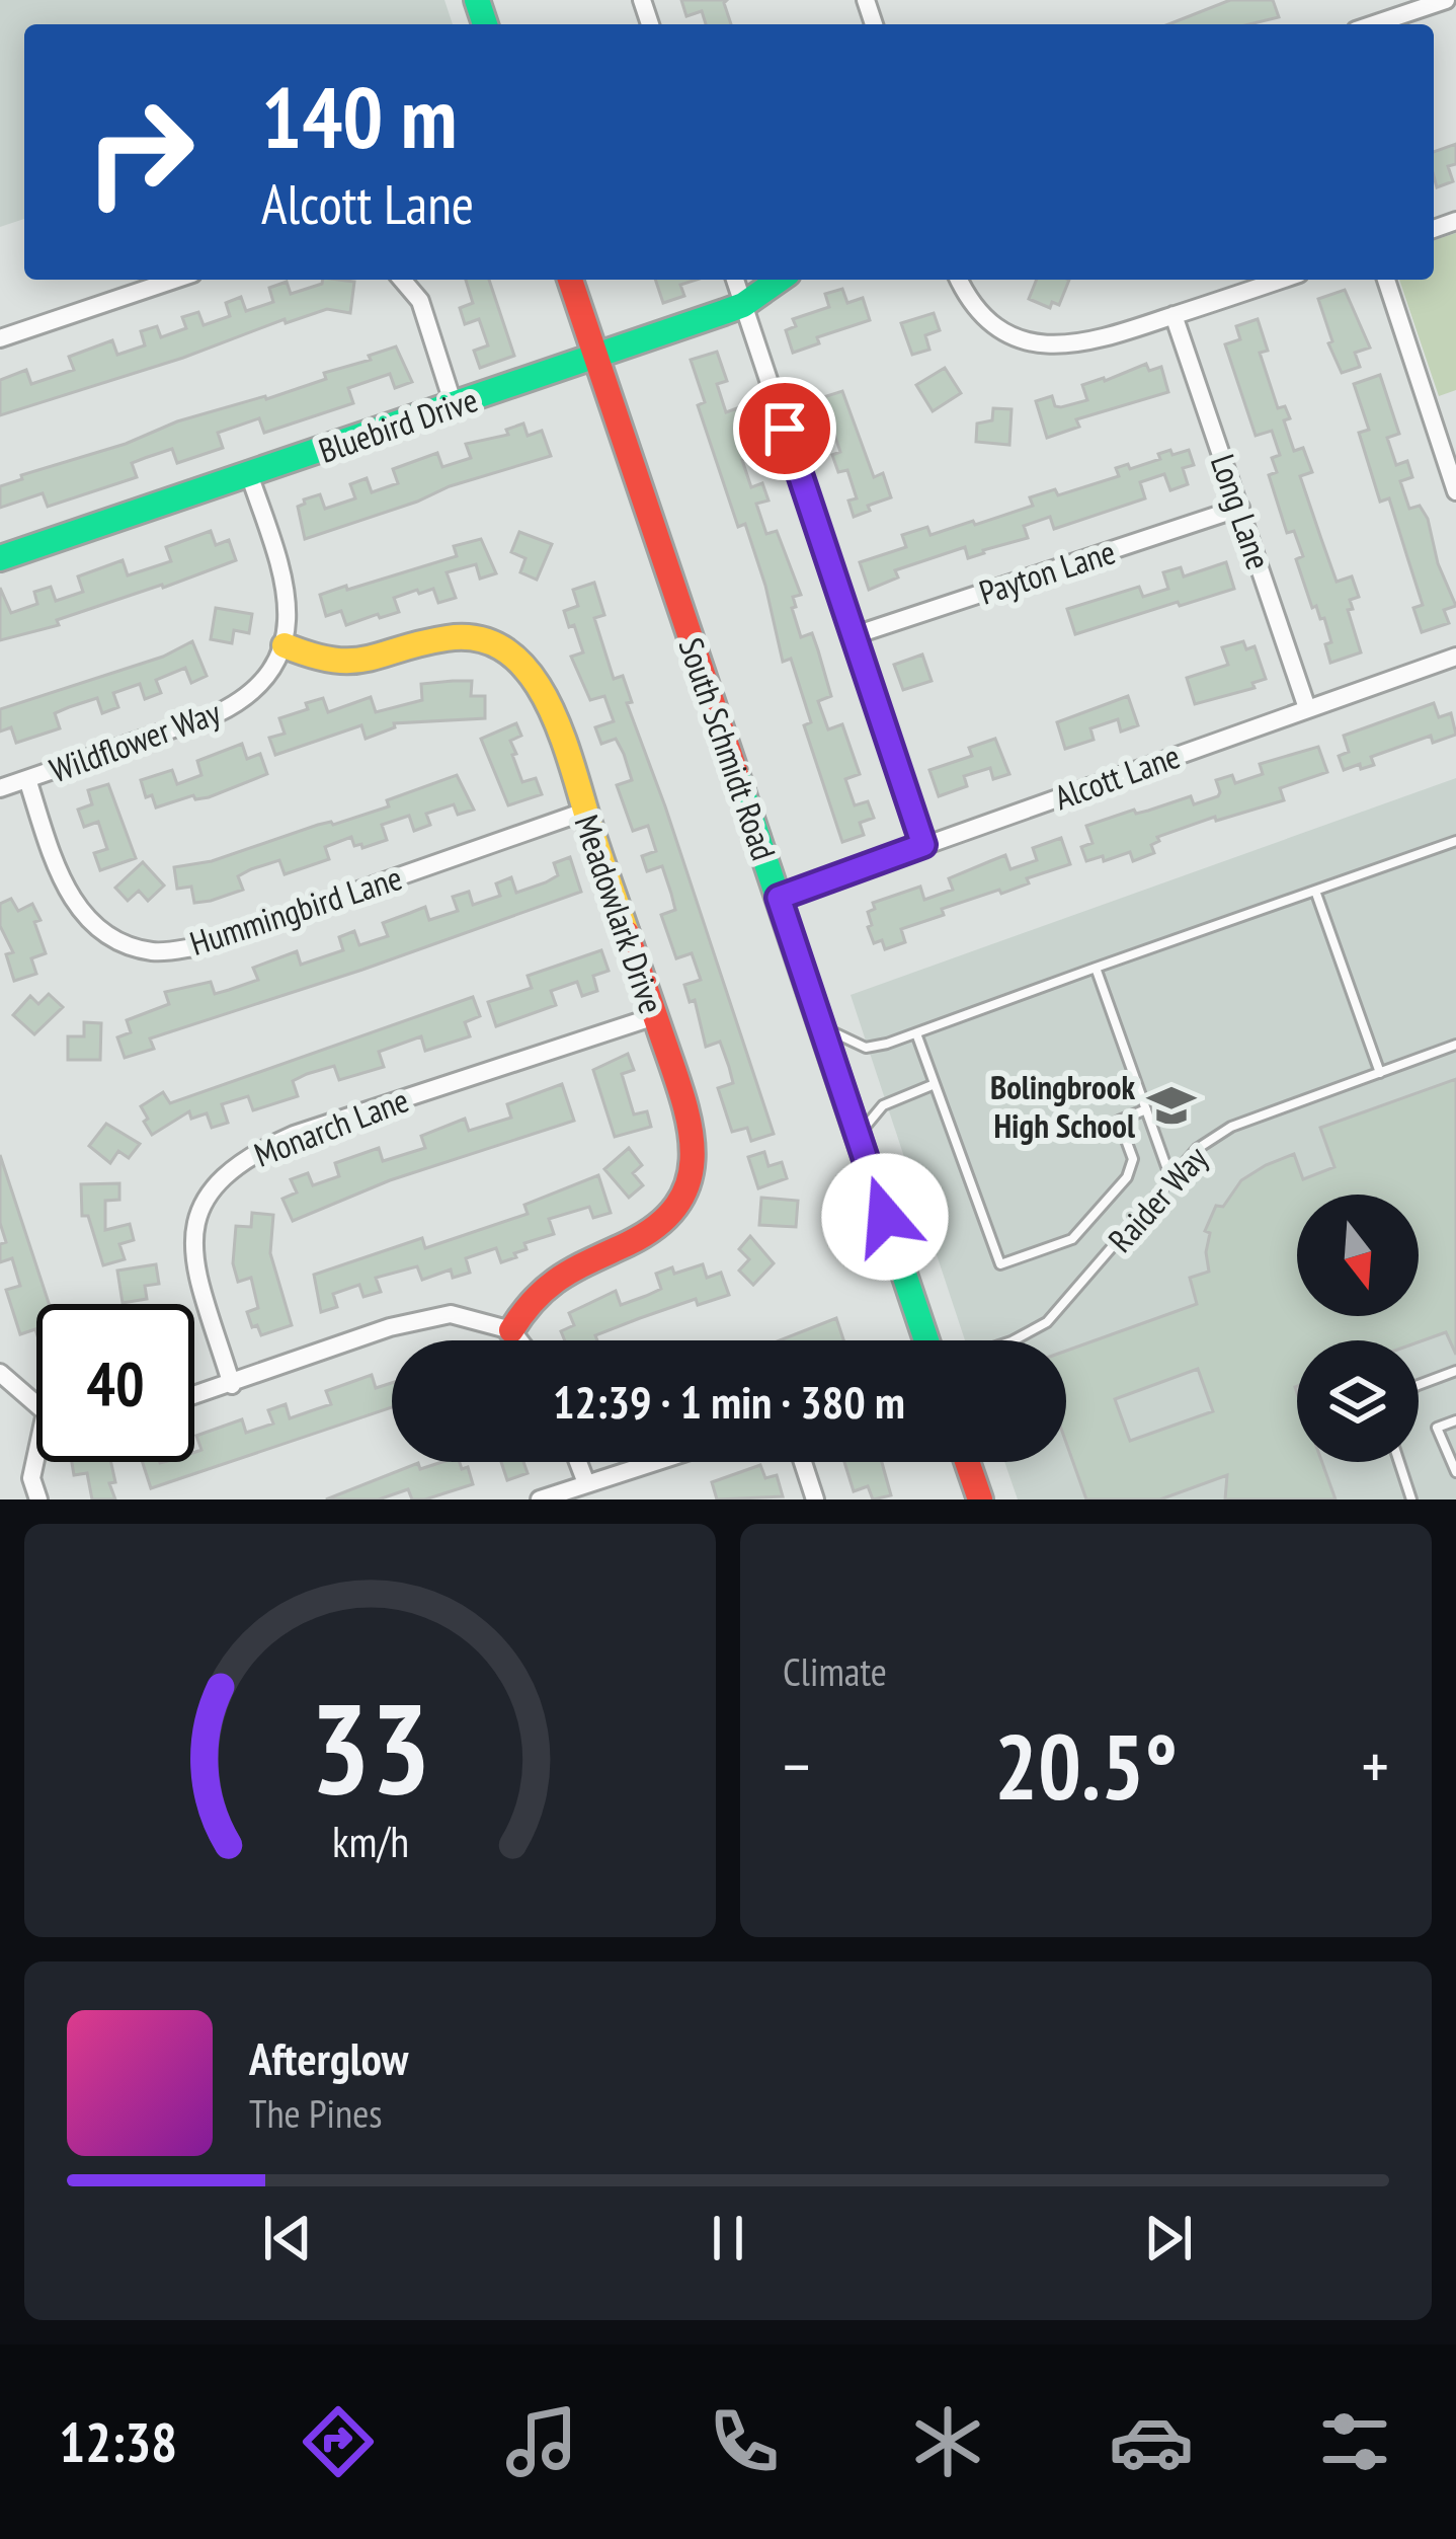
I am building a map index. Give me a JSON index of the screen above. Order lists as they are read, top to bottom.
{
  "streets": {
    "street": [
      "Bluebird Drive",
      "Long Lane",
      "Payton Lane",
      "Wildflower Way",
      "South Schmidt Road",
      "Alcott Lane",
      "Hummingbird Lane",
      "Meadowlark Drive",
      "Monarch Lane"
    ],
    "lane": ["Raider Way"]
  },
  "crossings": [
    ["Bluebird Drive", "South Schmidt Road"],
    ["Long Lane", "Payton Lane"],
    ["Long Lane", "Alcott Lane"],
    ["Wildflower Way", "Hummingbird Lane"],
    ["Wildflower Way", "Meadowlark Drive"],
    ["South Schmidt Road", "Alcott Lane"],
    ["Hummingbird Lane", "Meadowlark Drive"],
    ["Meadowlark Drive", "Monarch Lane"]
  ],
  "places": {
    "school or university": ["Bolingbrook High School"]
  },
  "north": "bottom",
  "page": {
    "turn": ["140 m", "Alcott Lane"],
    "limit": "40",
    "trip": "12:39 · 1 min · 380 m",
    "tile": "Climate",
    "heat": ["−", "20.5°", "+"],
    "song": ["Afterglow", "The Pines"],
    "tabs": "12:38",
    "gauge": ["33", "km/h"]
  }
}
